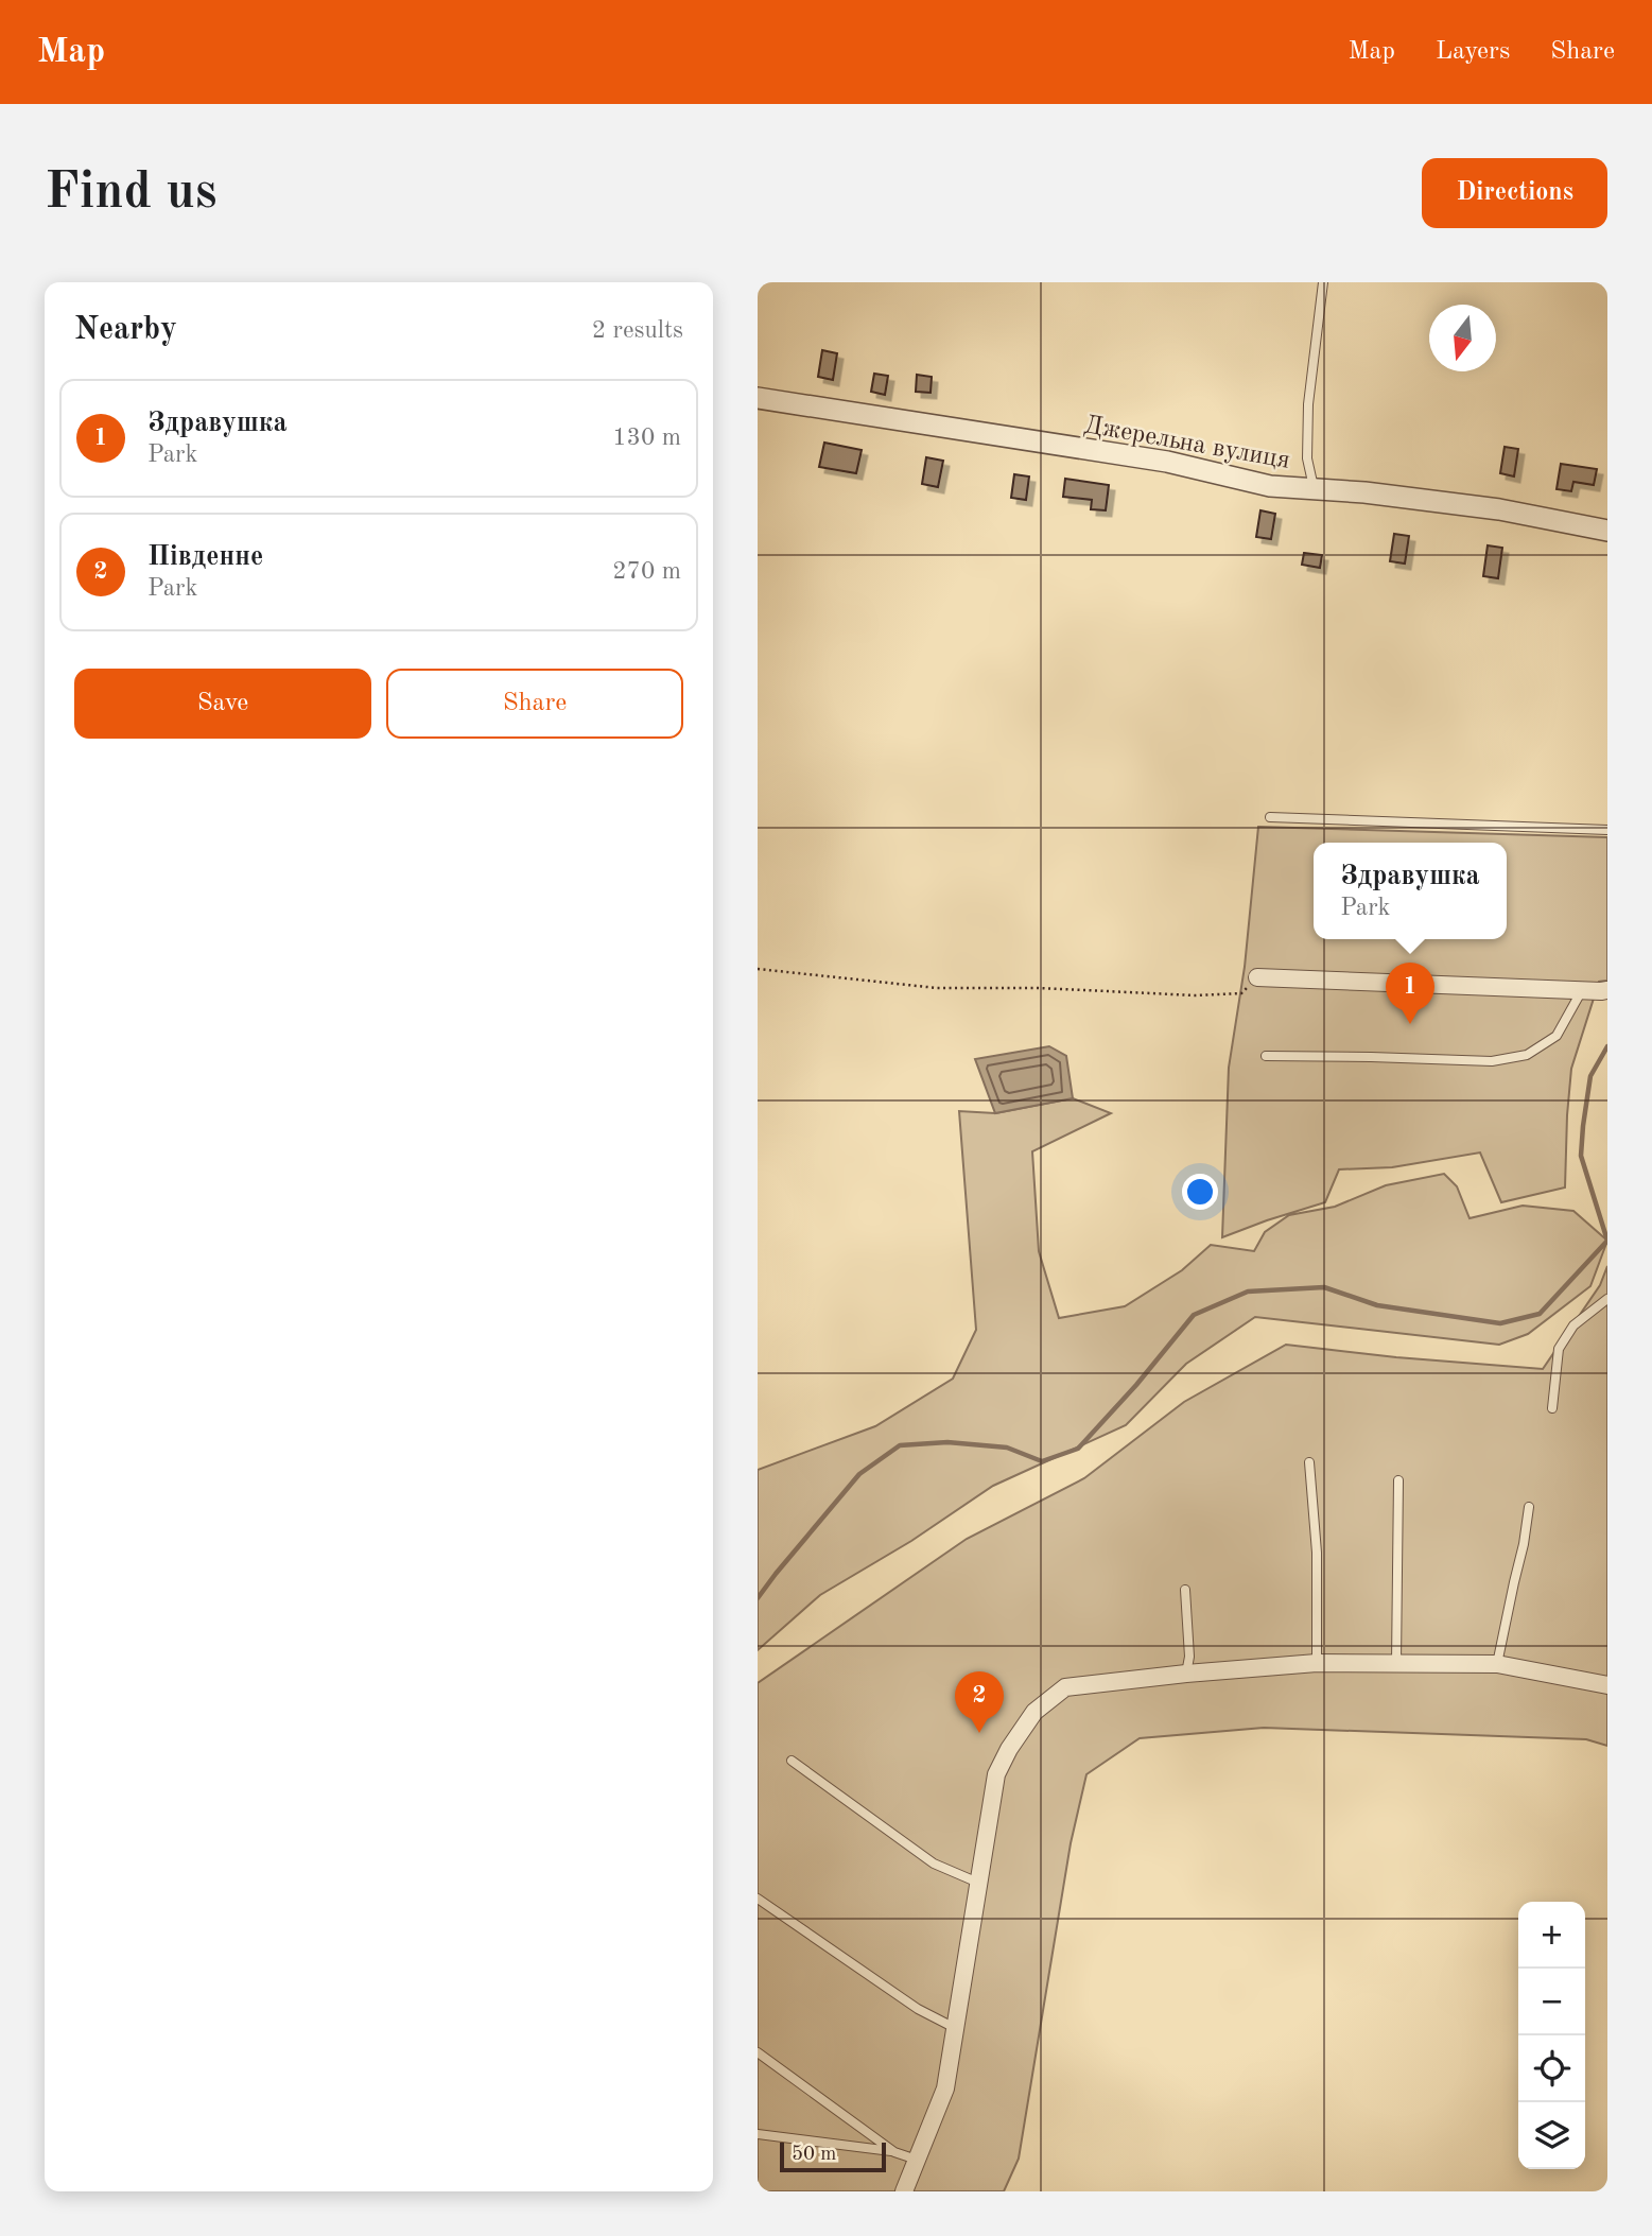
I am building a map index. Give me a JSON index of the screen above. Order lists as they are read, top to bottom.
{
  "streets": {
    "street": ["Джерельна вулиця"]
  },
  "scale_bar": "50 m",
  "north": "bottom",
  "page": {
    "header": "Map",
    "nav": ["Map", "Layers", "Share"],
    "buttons": [
      "Directions",
      ["Save", "Share"]
    ],
    "title": "Find us",
    "heading": ["Nearby", "2 results"],
    "list": [
      {
        "mark": "1",
        "name": "Здравушка",
        "note": "Park",
        "value": "130 m"
      },
      {
        "mark": "2",
        "name": "Південне",
        "note": "Park",
        "value": "270 m"
      }
    ],
    "popup": ["Здравушка", "Park"],
    "pins": ["1", "2"],
    "map_buttons": ["+", "−"],
    "scale": "50 m"
  }
}
